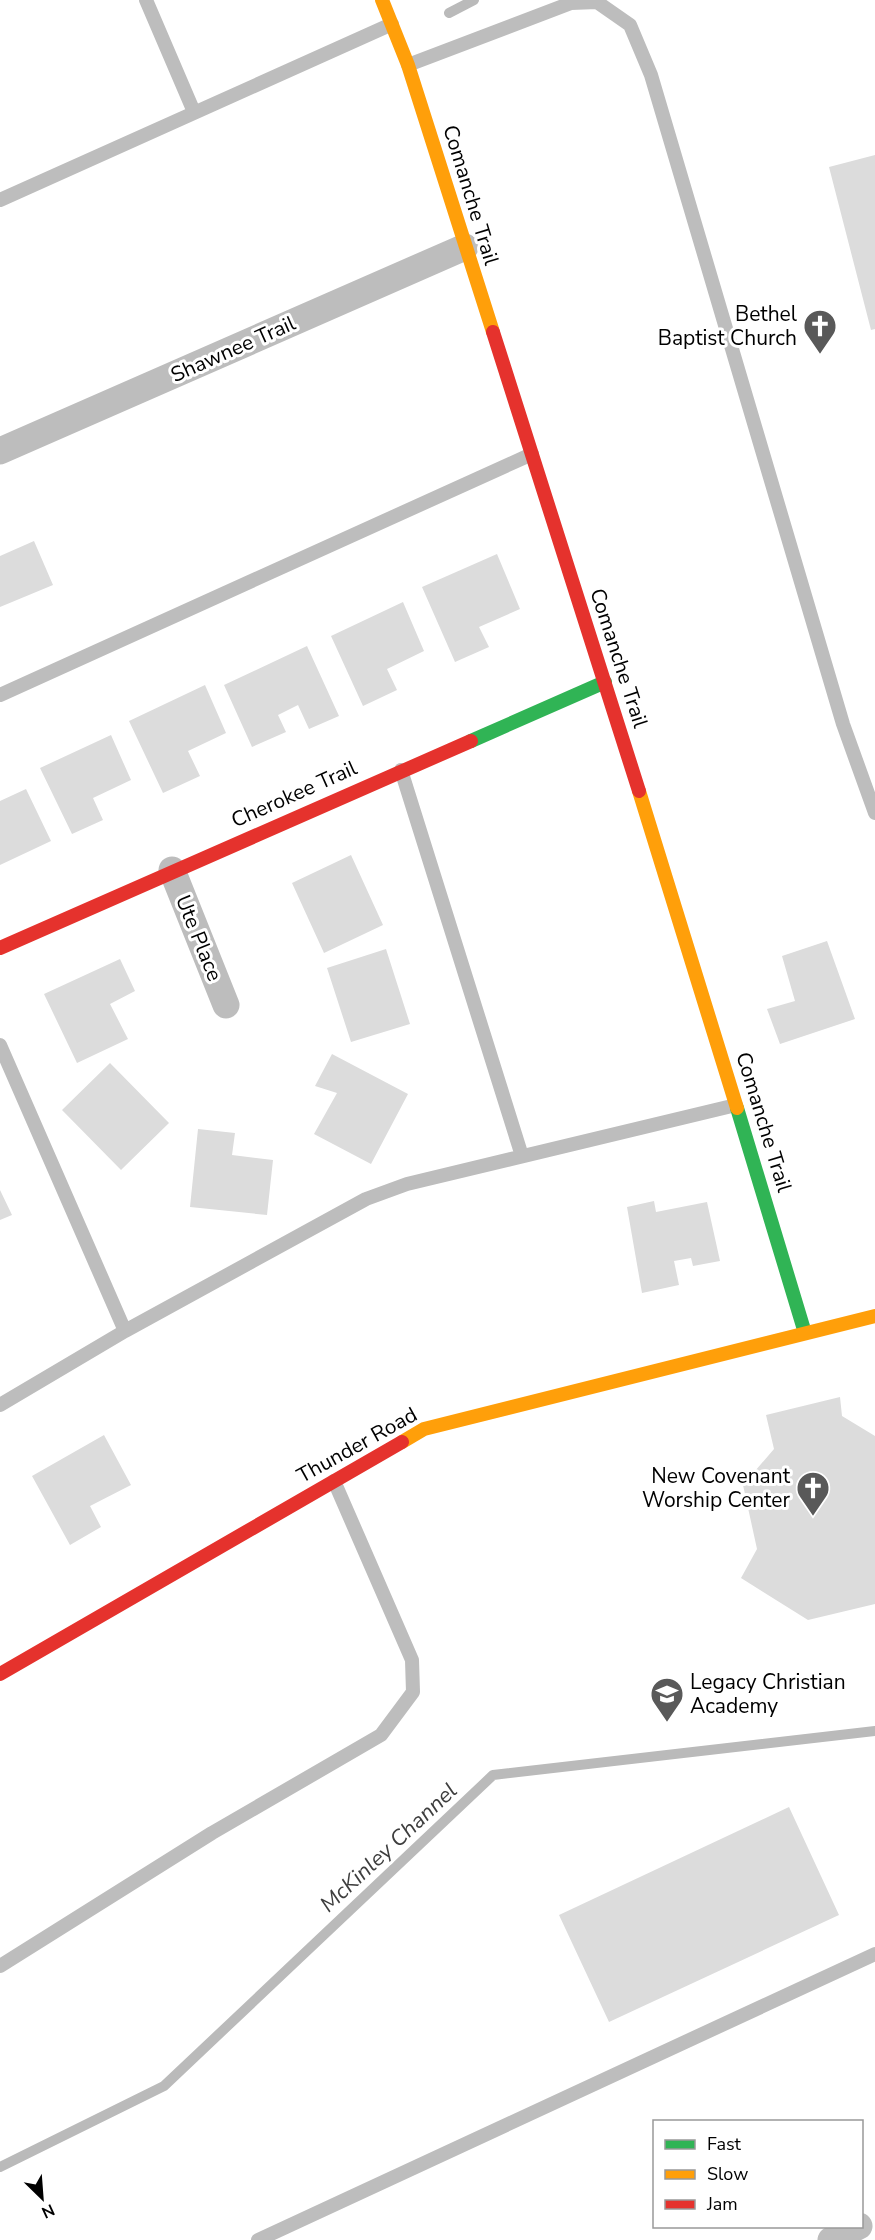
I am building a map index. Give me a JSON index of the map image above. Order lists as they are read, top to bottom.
{
  "streets": {
    "street": [
      "Comanche Trail",
      "Shawnee Trail",
      "Cherokee Trail",
      "Ute Place",
      "Thunder Road"
    ]
  },
  "crossings": [
    ["Comanche Trail", "Shawnee Trail"],
    ["Comanche Trail", "Cherokee Trail"],
    ["Comanche Trail", "Thunder Road"],
    ["Cherokee Trail", "Ute Place"]
  ],
  "water": ["McKinley Channel"],
  "places": {
    "church": ["Bethel Baptist Church", "New Covenant Worship Center"],
    "school or university": ["Legacy Christian Academy"]
  },
  "legend": ["Fast", "Slow", "Jam"],
  "north": "bottom right"
}
